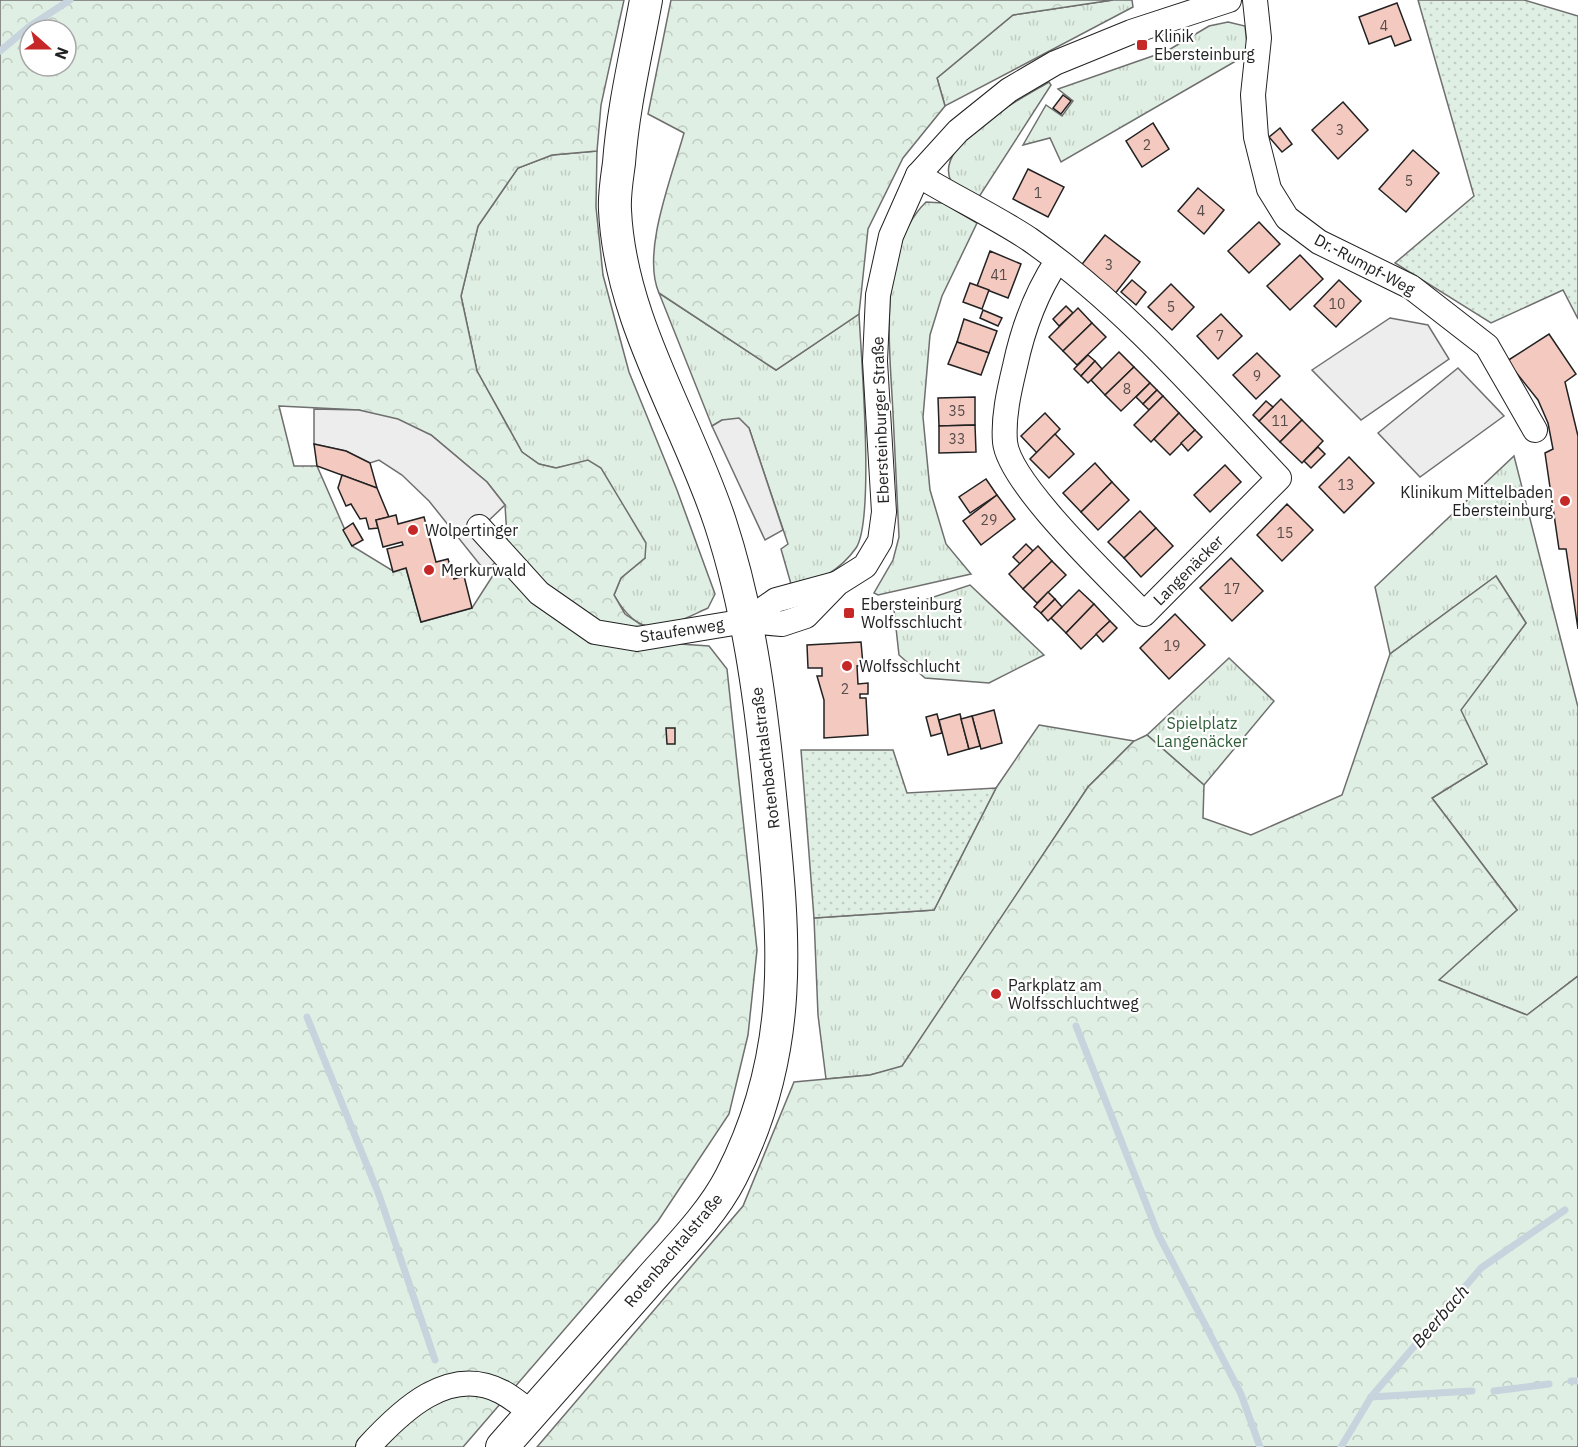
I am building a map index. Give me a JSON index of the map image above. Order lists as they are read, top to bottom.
{
  "streets": {
    "main road": ["Rotenbachtalstraße"],
    "street": [
      "Dr.-Rumpf-Weg",
      "Ebersteinburger Straße",
      "Langenäcker",
      "Staufenweg"
    ]
  },
  "crossings": [
    ["Ebersteinburger Straße", "Langenäcker"],
    ["Ebersteinburger Straße", "Staufenweg"],
    ["Ebersteinburger Straße", "Rotenbachtalstraße"],
    ["Staufenweg", "Rotenbachtalstraße"]
  ],
  "water": ["Beerbach"],
  "parks": ["Spielplatz Langenäcker"],
  "places": {
    "transit": ["Klinik Ebersteinburg", "Ebersteinburg Wolfsschlucht"],
    "other": [
      "Klinikum Mittelbaden Ebersteinburg",
      "Wolpertinger",
      "Merkurwald",
      "Wolfsschlucht",
      "Parkplatz am Wolfsschluchtweg"
    ]
  },
  "house_numbers": [
    "4",
    "3",
    "2",
    "5",
    "1",
    "4",
    "3",
    "41",
    "10",
    "5",
    "7",
    "9",
    "8",
    "35",
    "11",
    "33",
    "13",
    "29",
    "15",
    "17",
    "19",
    "2"
  ],
  "north": "right"
}
